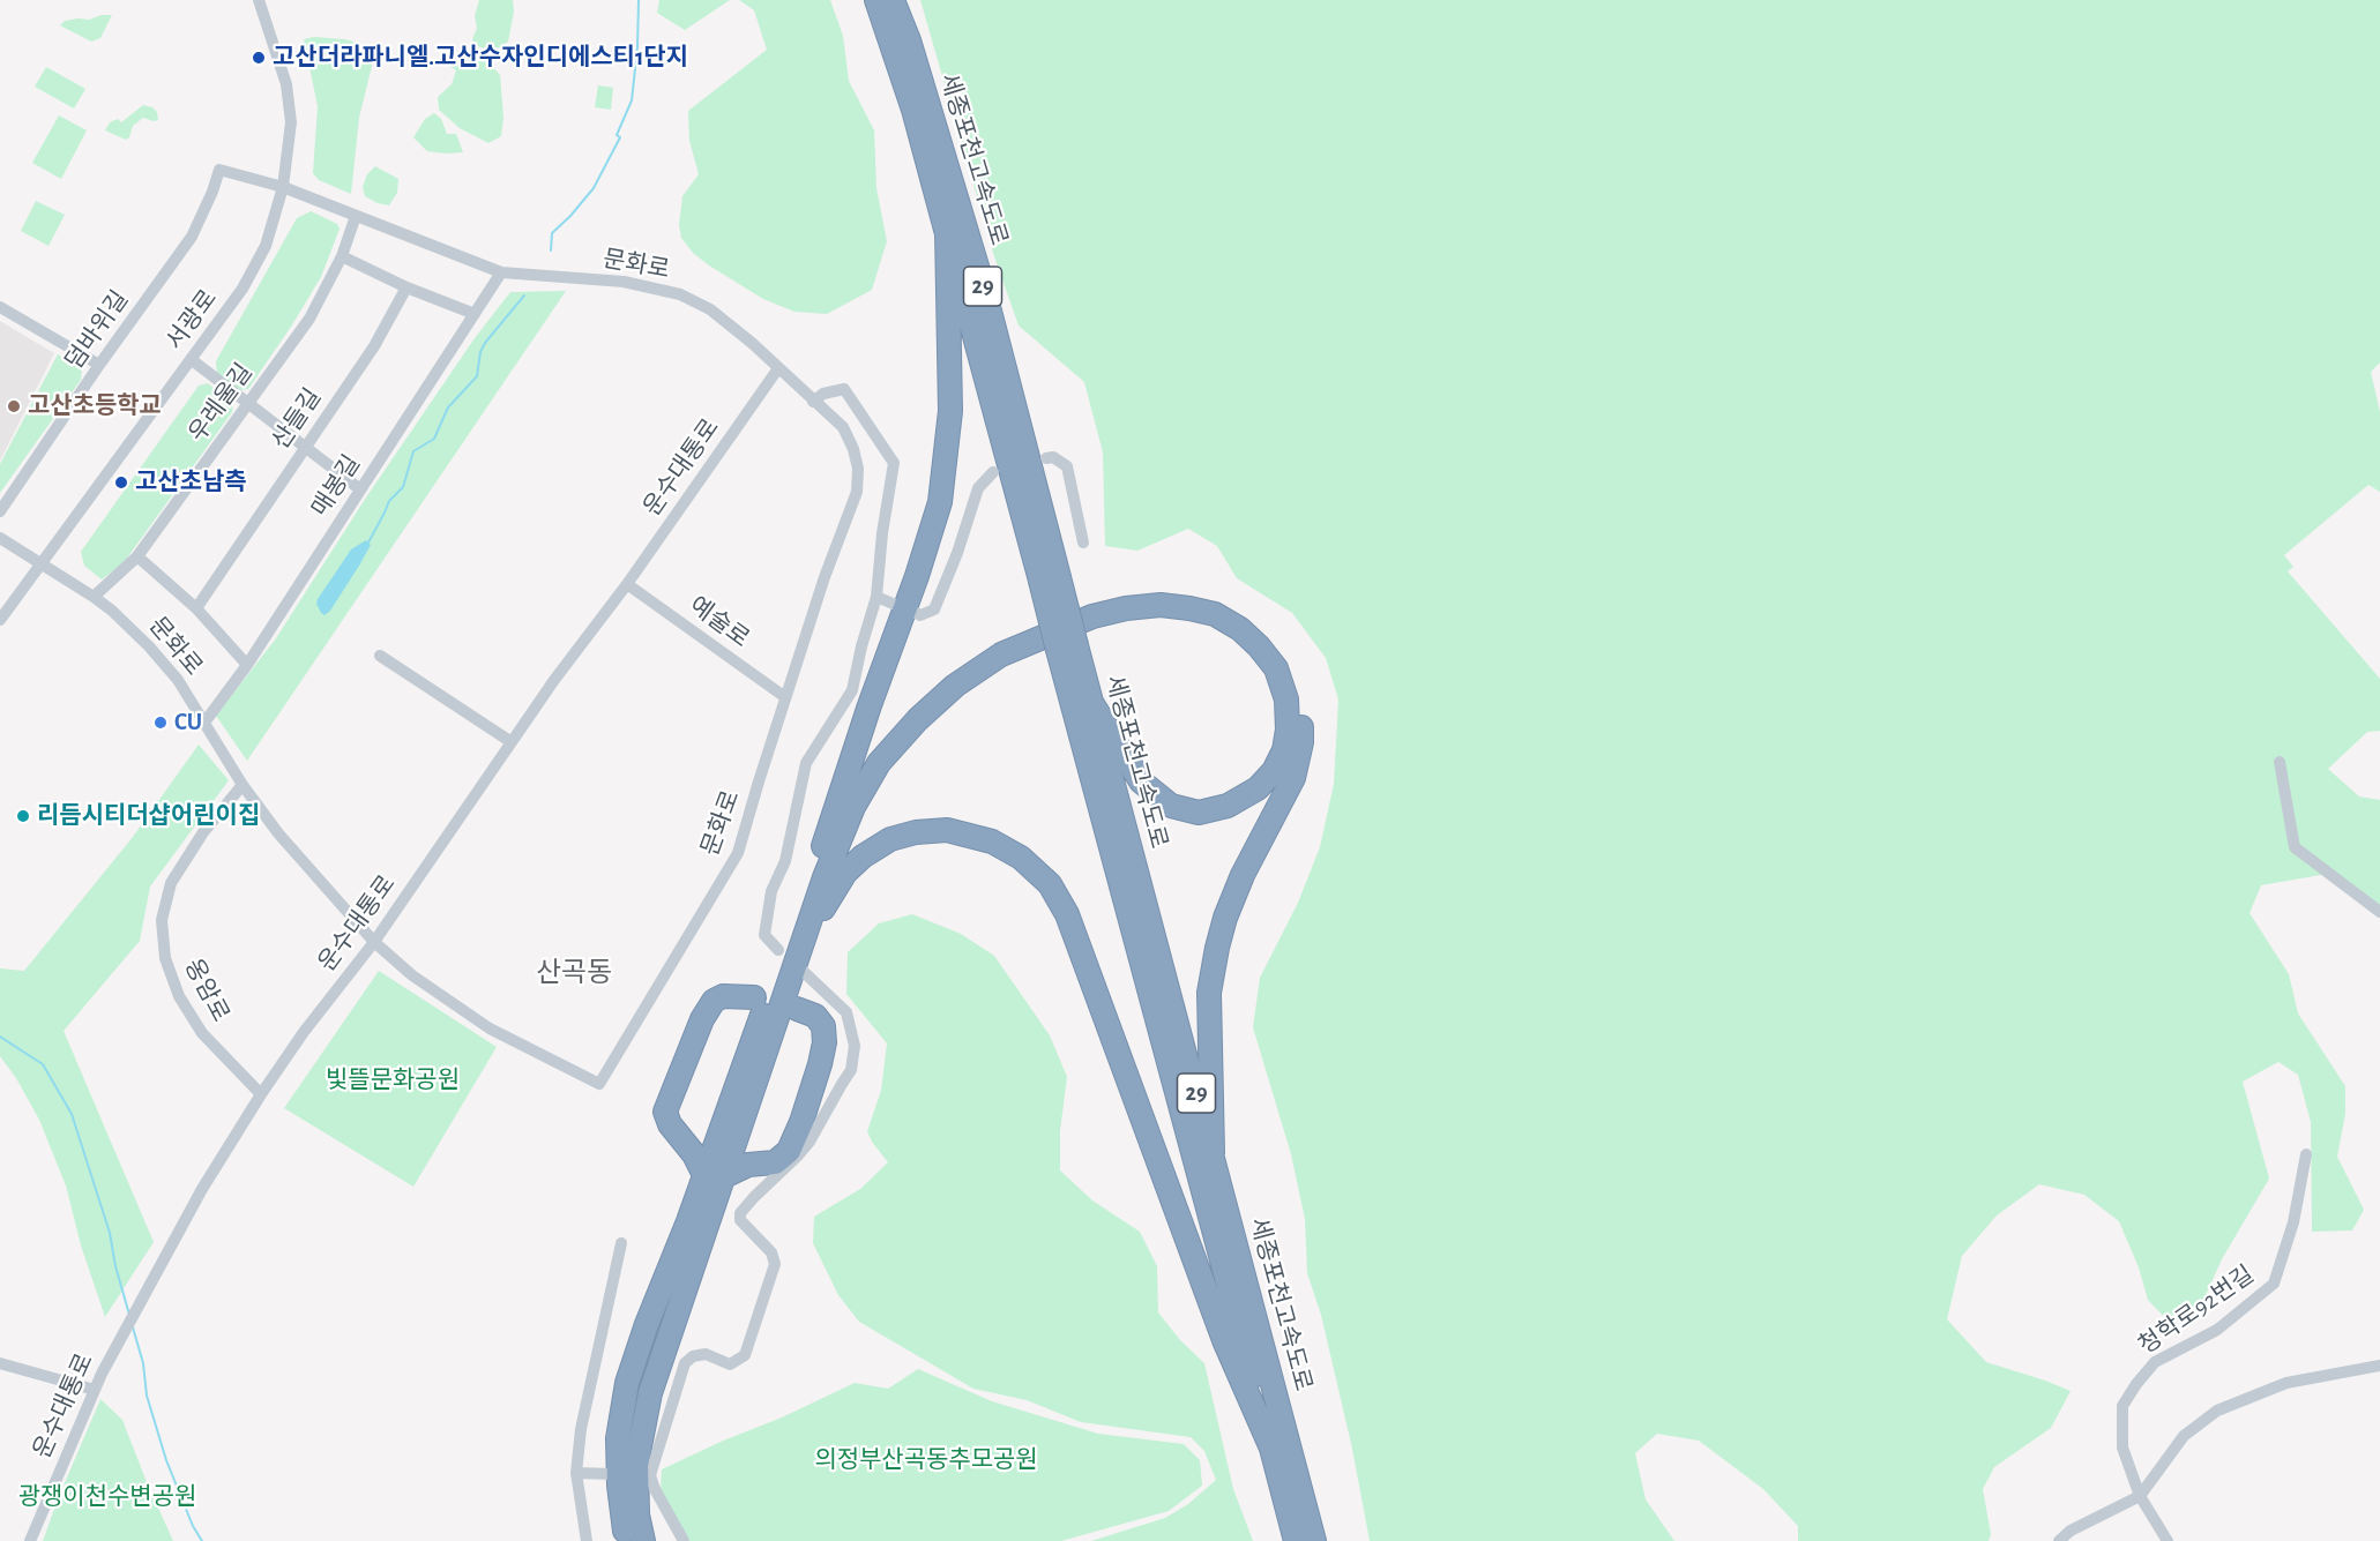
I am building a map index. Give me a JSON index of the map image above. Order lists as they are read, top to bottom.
{
  "streets": {
    "highway": ["세종포천고속도로", "29"],
    "street": [
      "문화로",
      "서광로",
      "덤바위길",
      "우레울길",
      "산들길",
      "운수대통로",
      "매봉길",
      "예술로",
      "옹암로",
      "청학로92번길"
    ]
  },
  "crossings": [
    ["문화로", "서광로"],
    ["문화로", "덤바위길"],
    ["문화로", "우레울길"],
    ["문화로", "운수대통로"],
    ["문화로", "매봉길"],
    ["문화로", "예술로"],
    ["문화로", "옹암로"],
    ["운수대통로", "예술로"],
    ["운수대통로", "옹암로"]
  ],
  "districts": ["산곡동"],
  "parks": ["빛뜰문화공원", "의정부산곡동추모공원", "광쟁이천수변공원"],
  "places": [
    "고산더라파니엘.고산수자인디에스티1단지",
    "고산초등학교",
    "고산초남측",
    "CU",
    "리듬시티더샵어린이집"
  ]
}
